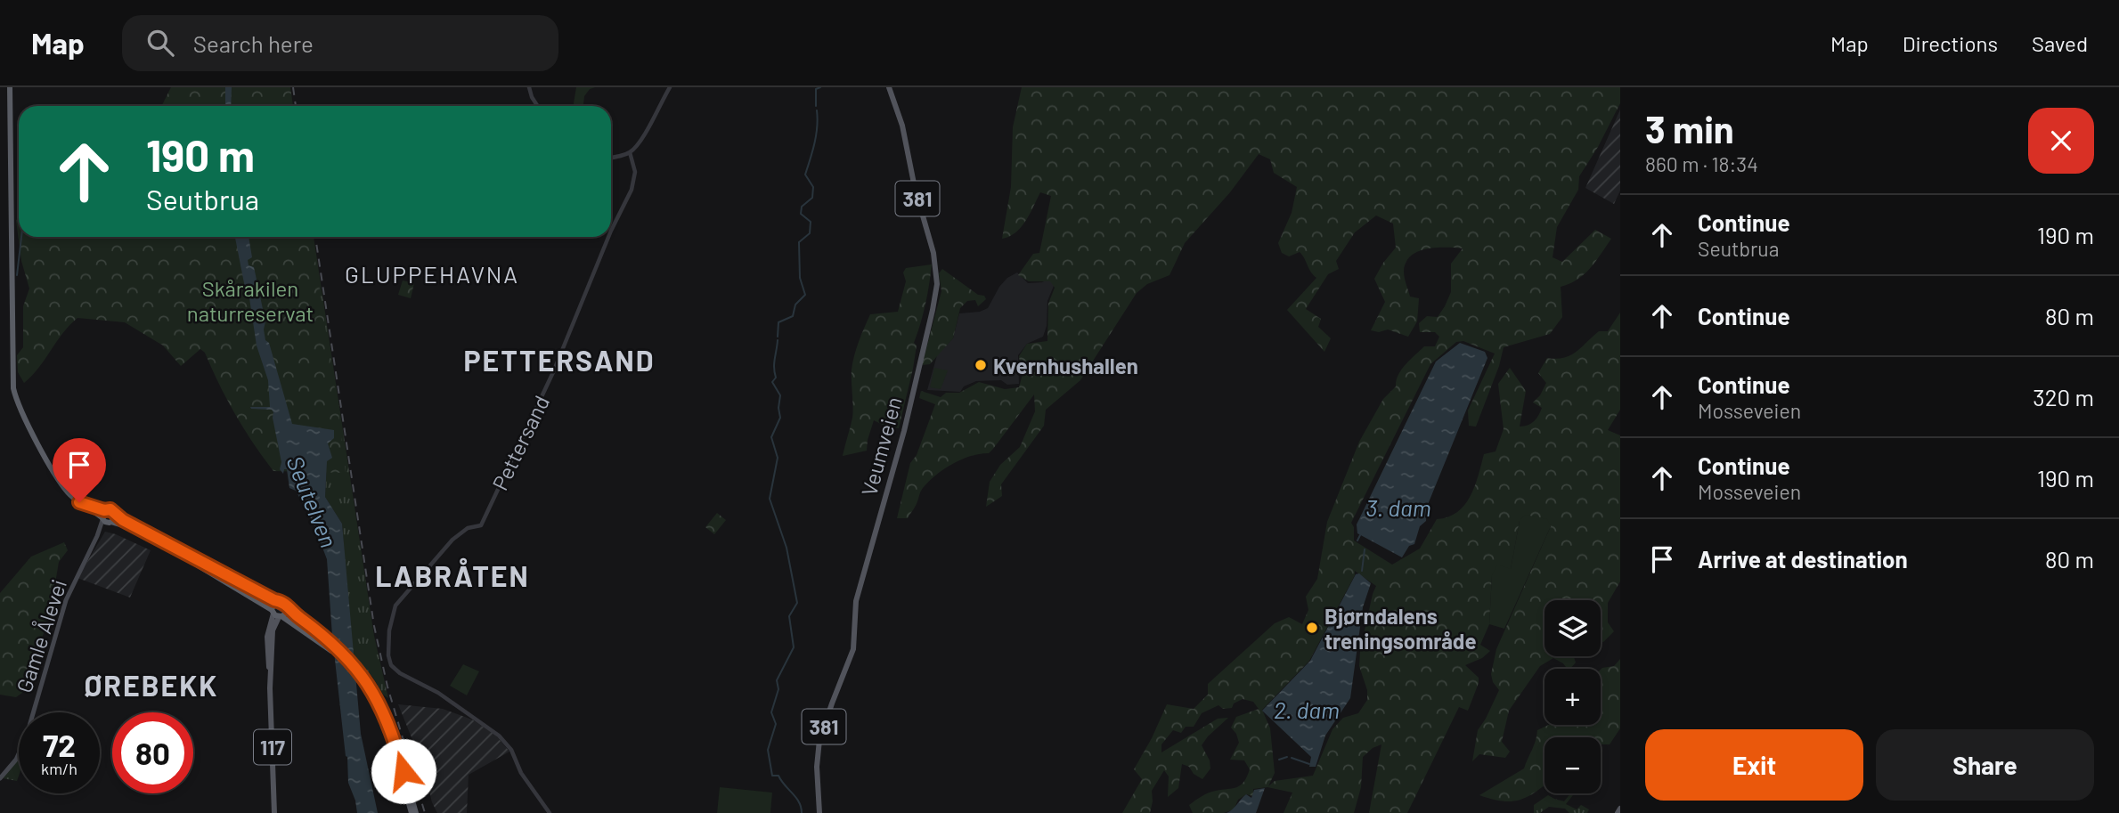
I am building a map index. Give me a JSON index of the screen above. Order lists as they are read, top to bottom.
{
  "streets": {
    "main road": [
      "381",
      "Veumveien",
      "Gamle Ålevei",
      "117"
    ],
    "street": ["Pettersand"]
  },
  "districts": [
    "GLUPPEHAVNA",
    "PETTERSAND",
    "LABRÅTEN",
    "ØREBEKK"
  ],
  "water": ["Seutelven", "3. dam", "2. dam"],
  "parks": ["Skårakilen naturreservat"],
  "places": ["Kvernhushallen", "Bjørndalens treningsområde"],
  "page": {
    "header": "Map",
    "search": "Search here",
    "nav": ["Map", "Directions", "Saved"],
    "heading": ["3 min", "860 m · 18:34"],
    "turn": ["190 m", "Seutbrua"],
    "list": [
      {
        "name": "Continue",
        "note": "Seutbrua",
        "value": "190 m"
      },
      {
        "name": "Continue",
        "value": "80 m"
      },
      {
        "name": "Continue",
        "note": "Mosseveien",
        "value": "320 m"
      },
      {
        "name": "Continue",
        "note": "Mosseveien",
        "value": "190 m"
      },
      {
        "name": "Arrive at destination",
        "value": "80 m"
      }
    ],
    "map_buttons": ["+", "−"],
    "speed": "72 km/h",
    "limit": "80",
    "buttons": ["Exit", "Share"]
  }
}
